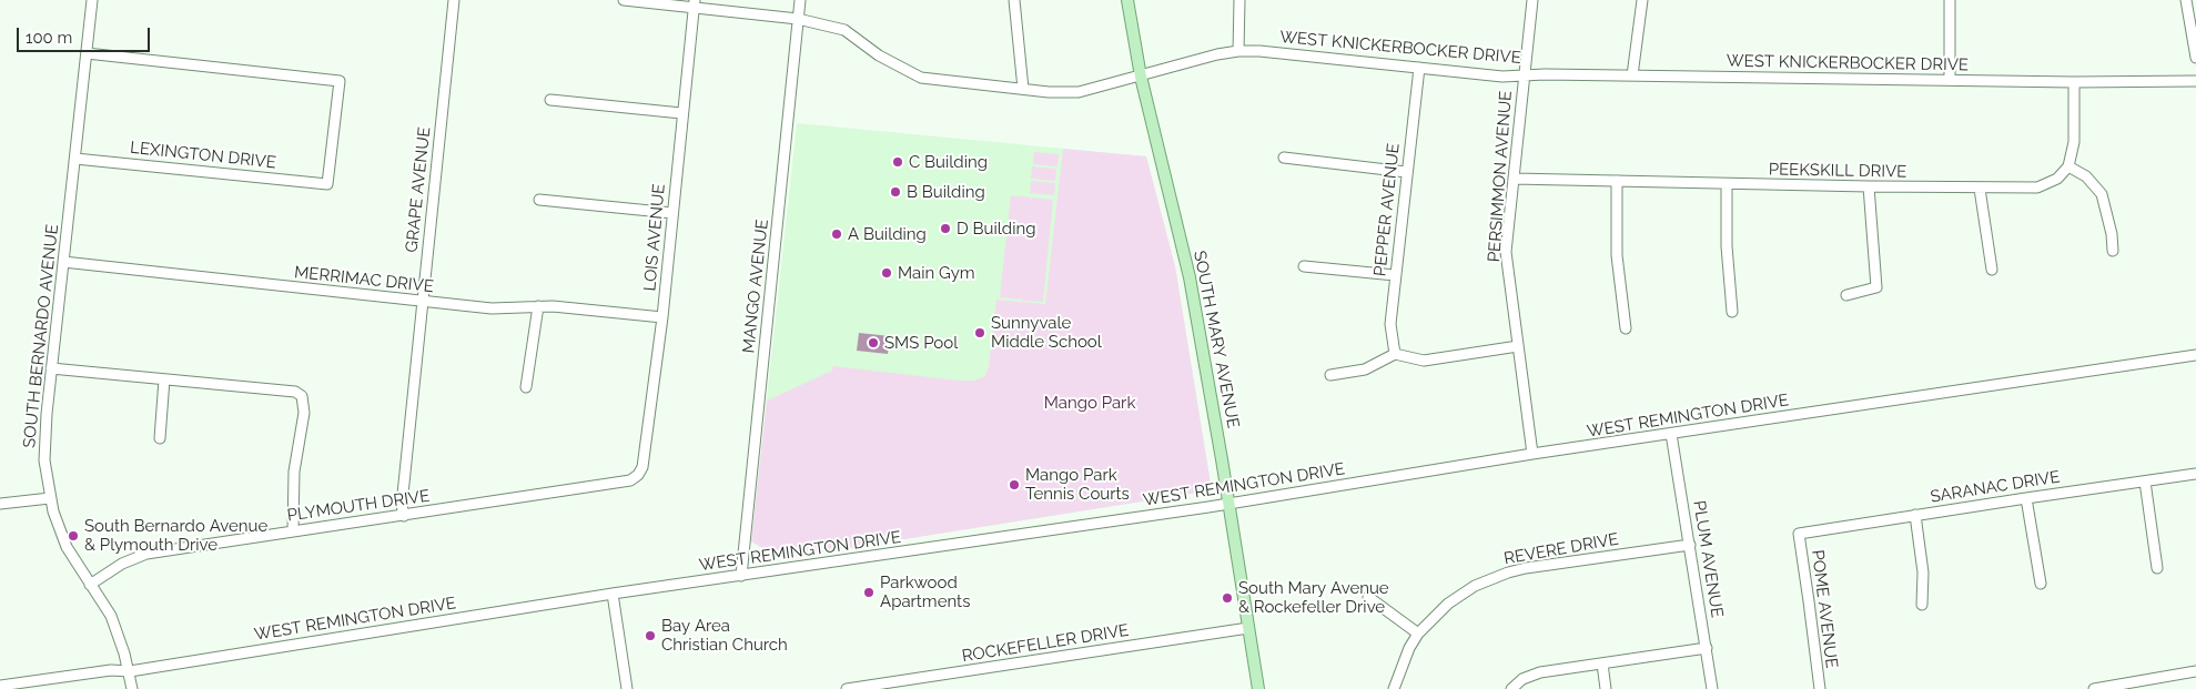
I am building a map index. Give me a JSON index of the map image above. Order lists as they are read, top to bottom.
{
  "streets": {
    "main road": ["SOUTH MARY AVENUE"],
    "street": [
      "WEST KNICKERBOCKER DRIVE",
      "LEXINGTON DRIVE",
      "PEEKSKILL DRIVE",
      "PERSIMMON AVENUE",
      "GRAPE AVENUE",
      "PEPPER AVENUE",
      "LOIS AVENUE",
      "MERRIMAC DRIVE",
      "MANGO AVENUE",
      "SOUTH BERNARDO AVENUE",
      "WEST REMINGTON DRIVE",
      "SARANAC DRIVE",
      "PLYMOUTH DRIVE",
      "REVERE DRIVE",
      "PLUM AVENUE",
      "POME AVENUE",
      "ROCKEFELLER DRIVE"
    ]
  },
  "crossings": [
    ["WEST KNICKERBOCKER DRIVE", "PERSIMMON AVENUE"],
    ["WEST KNICKERBOCKER DRIVE", "PEPPER AVENUE"],
    ["WEST KNICKERBOCKER DRIVE", "LOIS AVENUE"],
    ["WEST KNICKERBOCKER DRIVE", "MANGO AVENUE"],
    ["WEST KNICKERBOCKER DRIVE", "SOUTH MARY AVENUE"],
    ["LEXINGTON DRIVE", "SOUTH BERNARDO AVENUE"],
    ["PEEKSKILL DRIVE", "PERSIMMON AVENUE"],
    ["PERSIMMON AVENUE", "WEST REMINGTON DRIVE"],
    ["GRAPE AVENUE", "MERRIMAC DRIVE"],
    ["GRAPE AVENUE", "PLYMOUTH DRIVE"],
    ["LOIS AVENUE", "MERRIMAC DRIVE"],
    ["LOIS AVENUE", "PLYMOUTH DRIVE"],
    ["MERRIMAC DRIVE", "SOUTH BERNARDO AVENUE"],
    ["MANGO AVENUE", "WEST REMINGTON DRIVE"],
    ["SOUTH BERNARDO AVENUE", "WEST REMINGTON DRIVE"],
    ["SOUTH BERNARDO AVENUE", "PLYMOUTH DRIVE"],
    ["SOUTH MARY AVENUE", "WEST REMINGTON DRIVE"],
    ["SOUTH MARY AVENUE", "ROCKEFELLER DRIVE"],
    ["WEST REMINGTON DRIVE", "PLUM AVENUE"],
    ["SARANAC DRIVE", "POME AVENUE"],
    ["REVERE DRIVE", "PLUM AVENUE"]
  ],
  "parks": ["Mango Park"],
  "places": [
    "C Building",
    "B Building",
    "D Building",
    "A Building",
    "Main Gym",
    "Sunnyvale Middle School",
    "SMS Pool",
    "Mango Park Tennis Courts",
    "South Bernardo Avenue & Plymouth Drive",
    "Parkwood Apartments",
    "South Mary Avenue & Rockefeller Drive",
    "Bay Area Christian Church"
  ],
  "scale_bar": "100 m"
}
